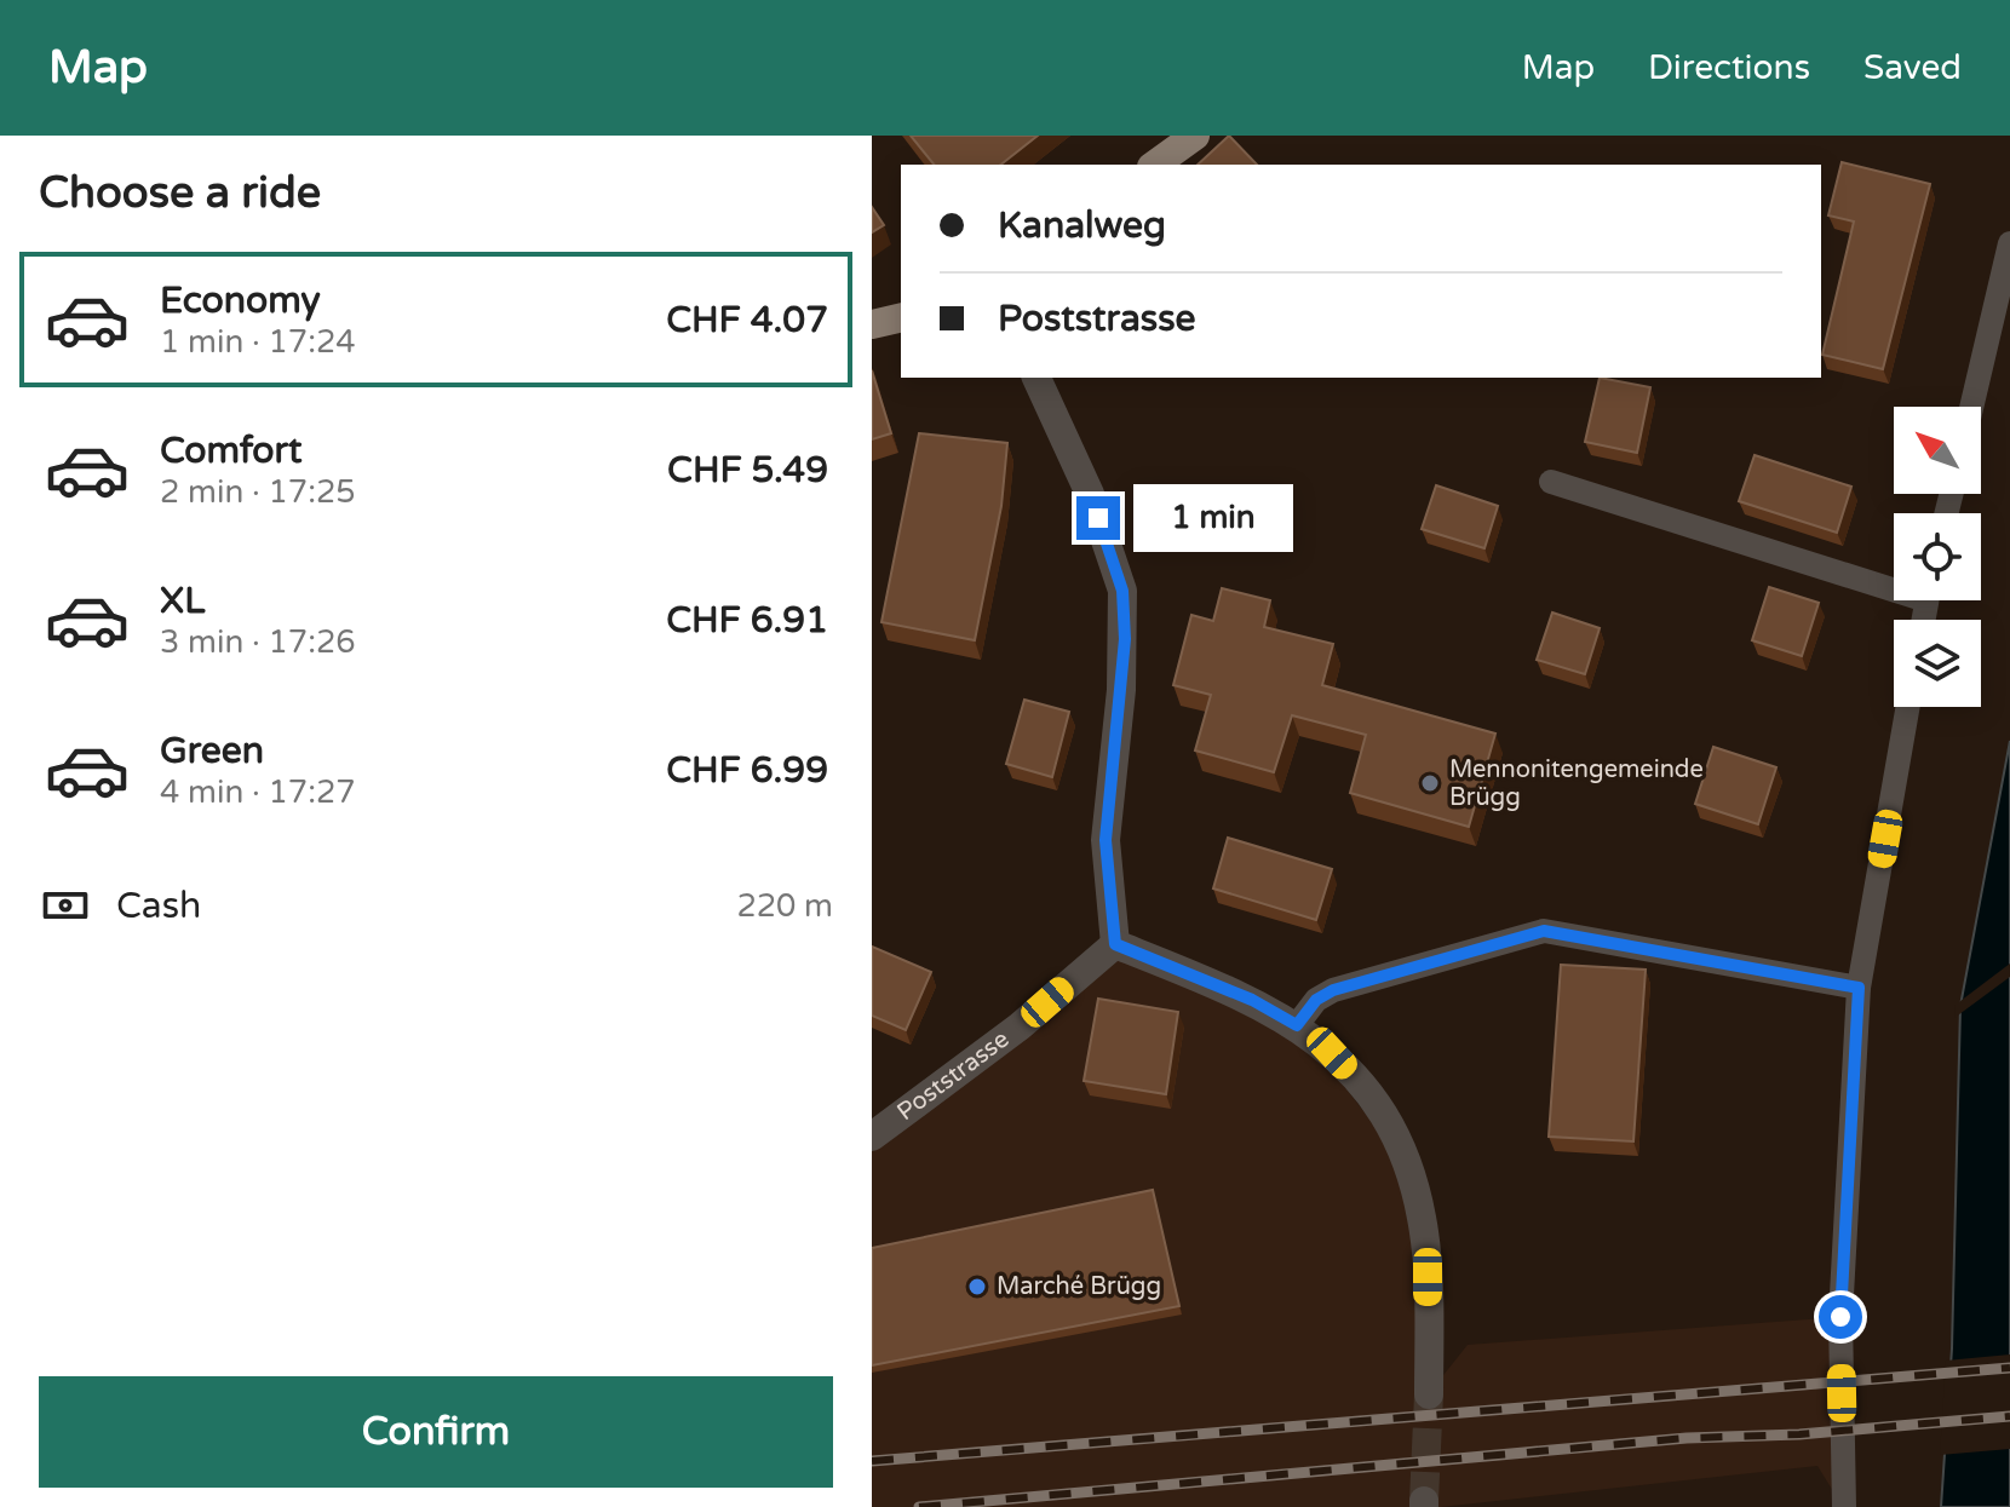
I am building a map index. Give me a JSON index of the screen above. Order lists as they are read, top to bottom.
{
  "streets": {
    "street": ["Poststrasse"]
  },
  "places": ["Mennonitengemeinde Brügg", "Marché Brügg"],
  "north": "top left",
  "page": {
    "header": "Map",
    "nav": ["Map", "Directions", "Saved"],
    "heading": "Choose a ride",
    "banner": ["Kanalweg", "Poststrasse"],
    "list": [
      {
        "name": "Economy",
        "note": "1 min · 17:24",
        "value": "CHF 4.07"
      },
      {
        "name": "Comfort",
        "note": "2 min · 17:25",
        "value": "CHF 5.49"
      },
      {
        "name": "XL",
        "note": "3 min · 17:26",
        "value": "CHF 6.91"
      },
      {
        "name": "Green",
        "note": "4 min · 17:27",
        "value": "CHF 6.99"
      }
    ],
    "bubble": "1 min",
    "pay": ["Cash", "220 m"],
    "buttons": "Confirm"
  }
}
